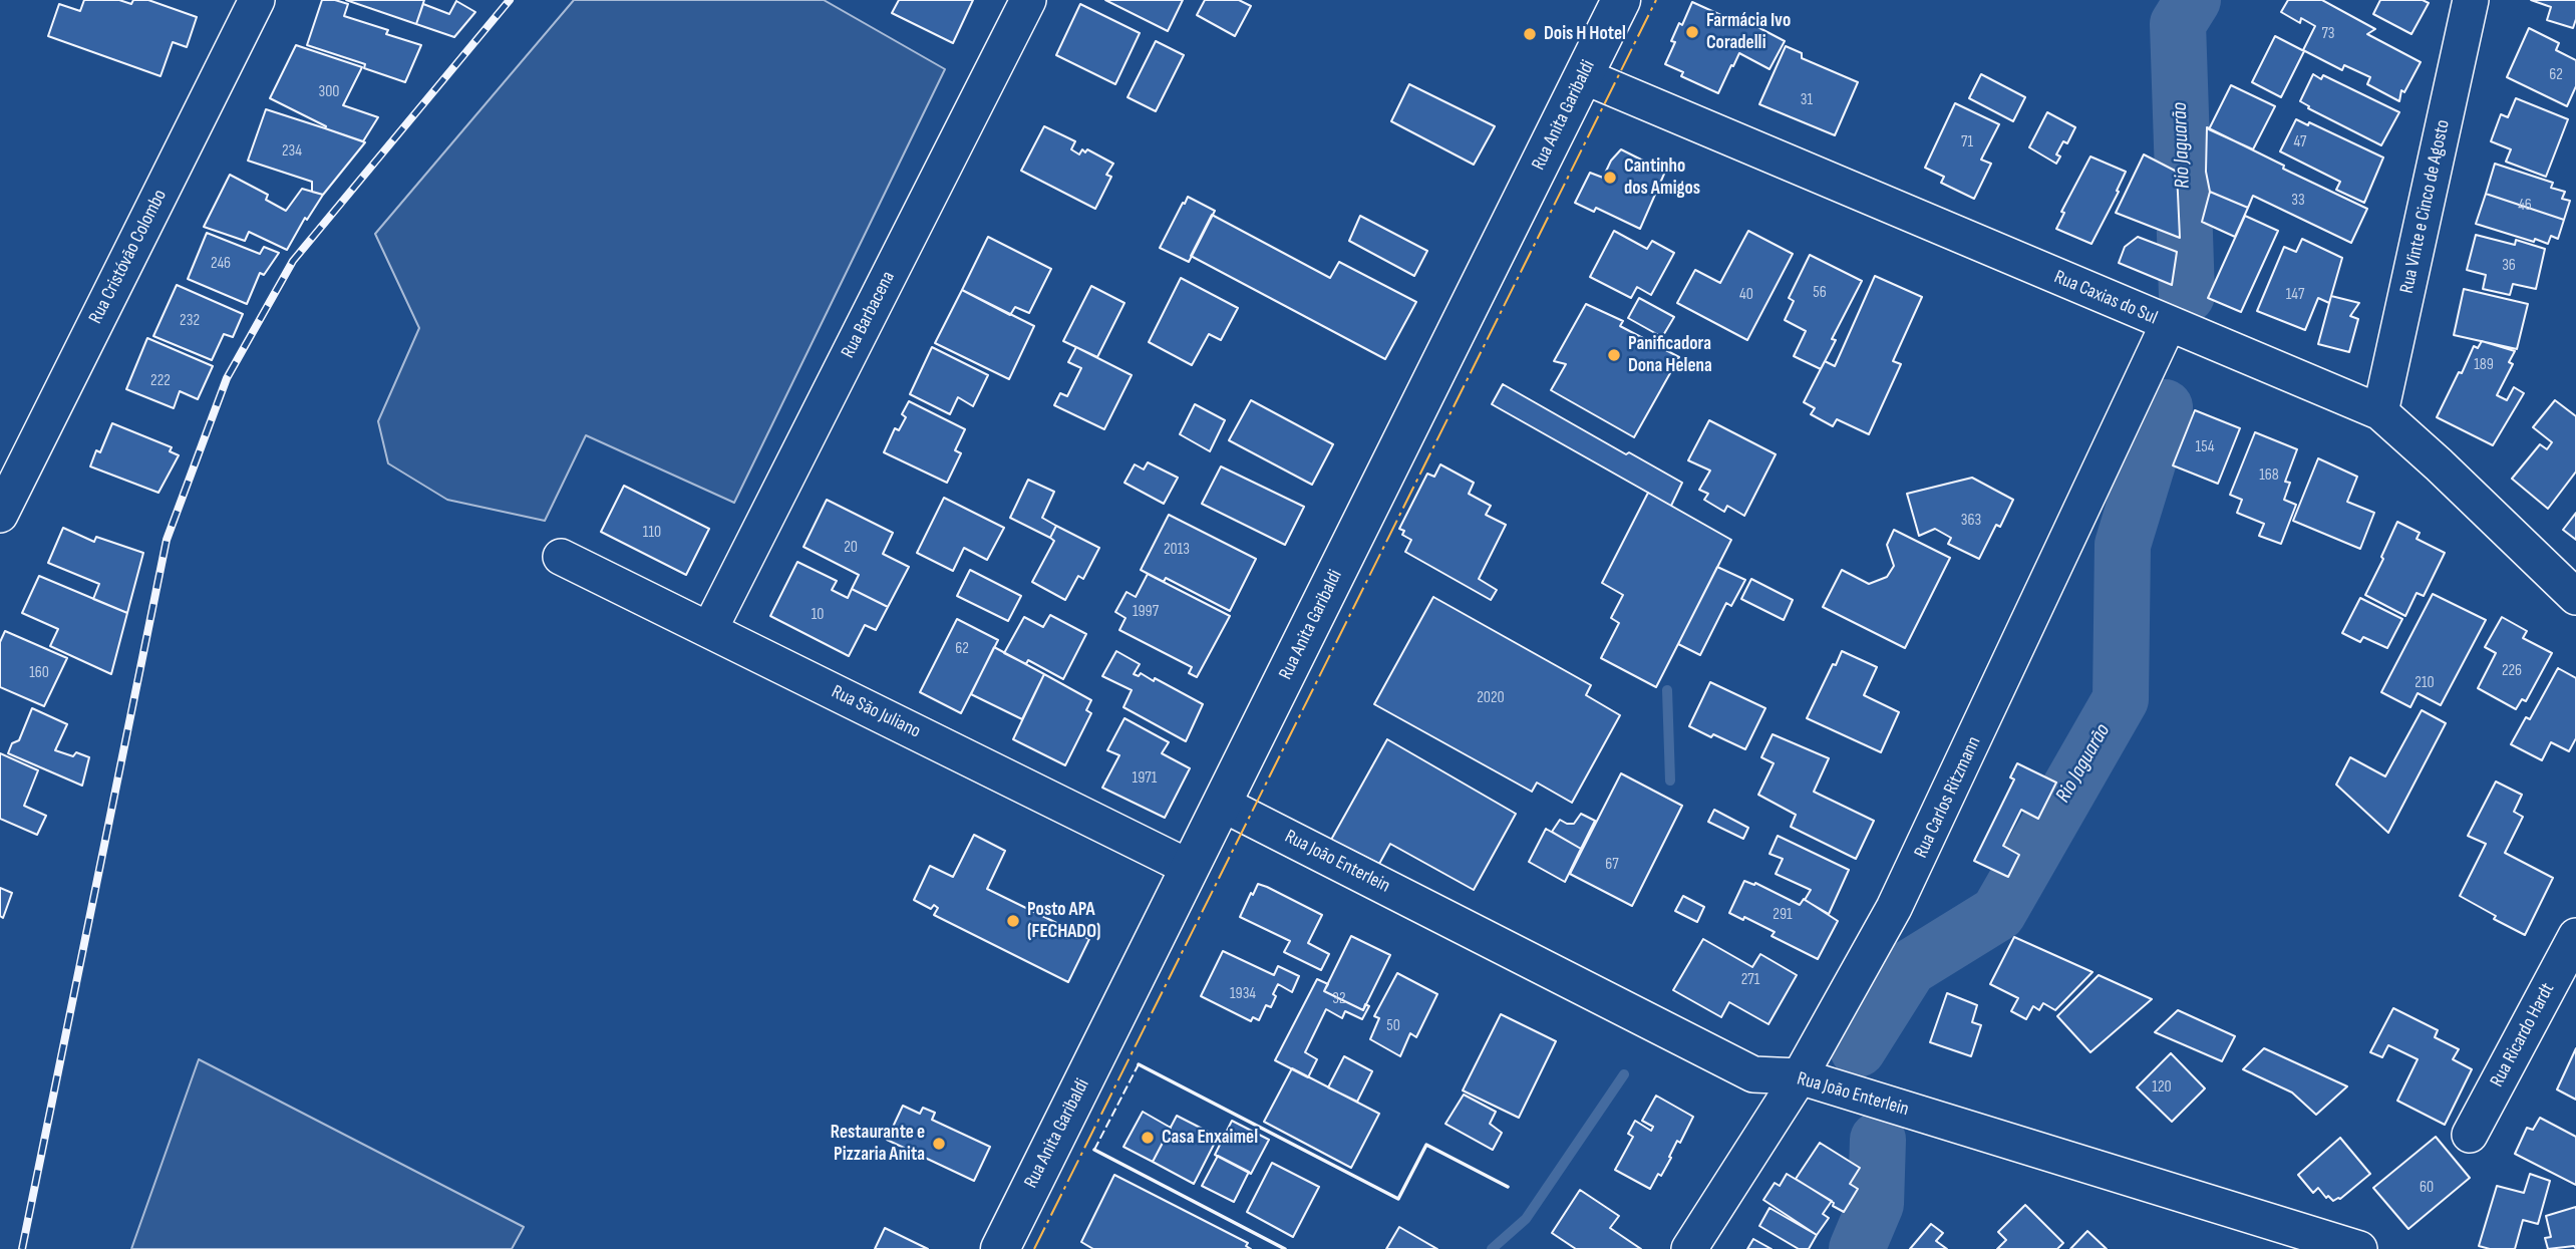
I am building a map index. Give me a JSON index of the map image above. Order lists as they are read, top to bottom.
{
  "streets": {
    "main road": ["Rua Anita Garibaldi"],
    "street": [
      "Rua Vinte e Cinco de Agosto",
      "Rua Cristóvão Colombo",
      "Rua Caxias do Sul",
      "Rua Barbacena",
      "Rua São Juliano",
      "Rua Carlos Ritzmann",
      "Rua João Enterlein",
      "Rua Ricardo Hardt"
    ]
  },
  "crossings": [
    ["Rua Anita Garibaldi", "Rua Caxias do Sul"],
    ["Rua Anita Garibaldi", "Rua São Juliano"],
    ["Rua Anita Garibaldi", "Rua João Enterlein"],
    ["Rua Vinte e Cinco de Agosto", "Rua Caxias do Sul"],
    ["Rua Caxias do Sul", "Rua Carlos Ritzmann"],
    ["Rua Barbacena", "Rua São Juliano"],
    ["Rua Carlos Ritzmann", "Rua João Enterlein"]
  ],
  "water": ["Rio Jaguarão"],
  "places": [
    "Farmácia Ivo Coradelli",
    "Dois H Hotel",
    "Cantinho dos Amigos",
    "Panificadora Dona Helena",
    "Posto APA (FECHADO)",
    "Casa Enxaimel",
    "Restaurante e Pizzaria Anita"
  ],
  "house_numbers": [
    "73",
    "62",
    "300",
    "31",
    "71",
    "47",
    "234",
    "33",
    "46",
    "246",
    "36",
    "56",
    "40",
    "147",
    "232",
    "189",
    "222",
    "154",
    "168",
    "363",
    "110",
    "20",
    "2013",
    "1997",
    "10",
    "62",
    "226",
    "160",
    "210",
    "2020",
    "1971",
    "67",
    "291",
    "271",
    "1934",
    "32",
    "50",
    "120",
    "60"
  ]
}
